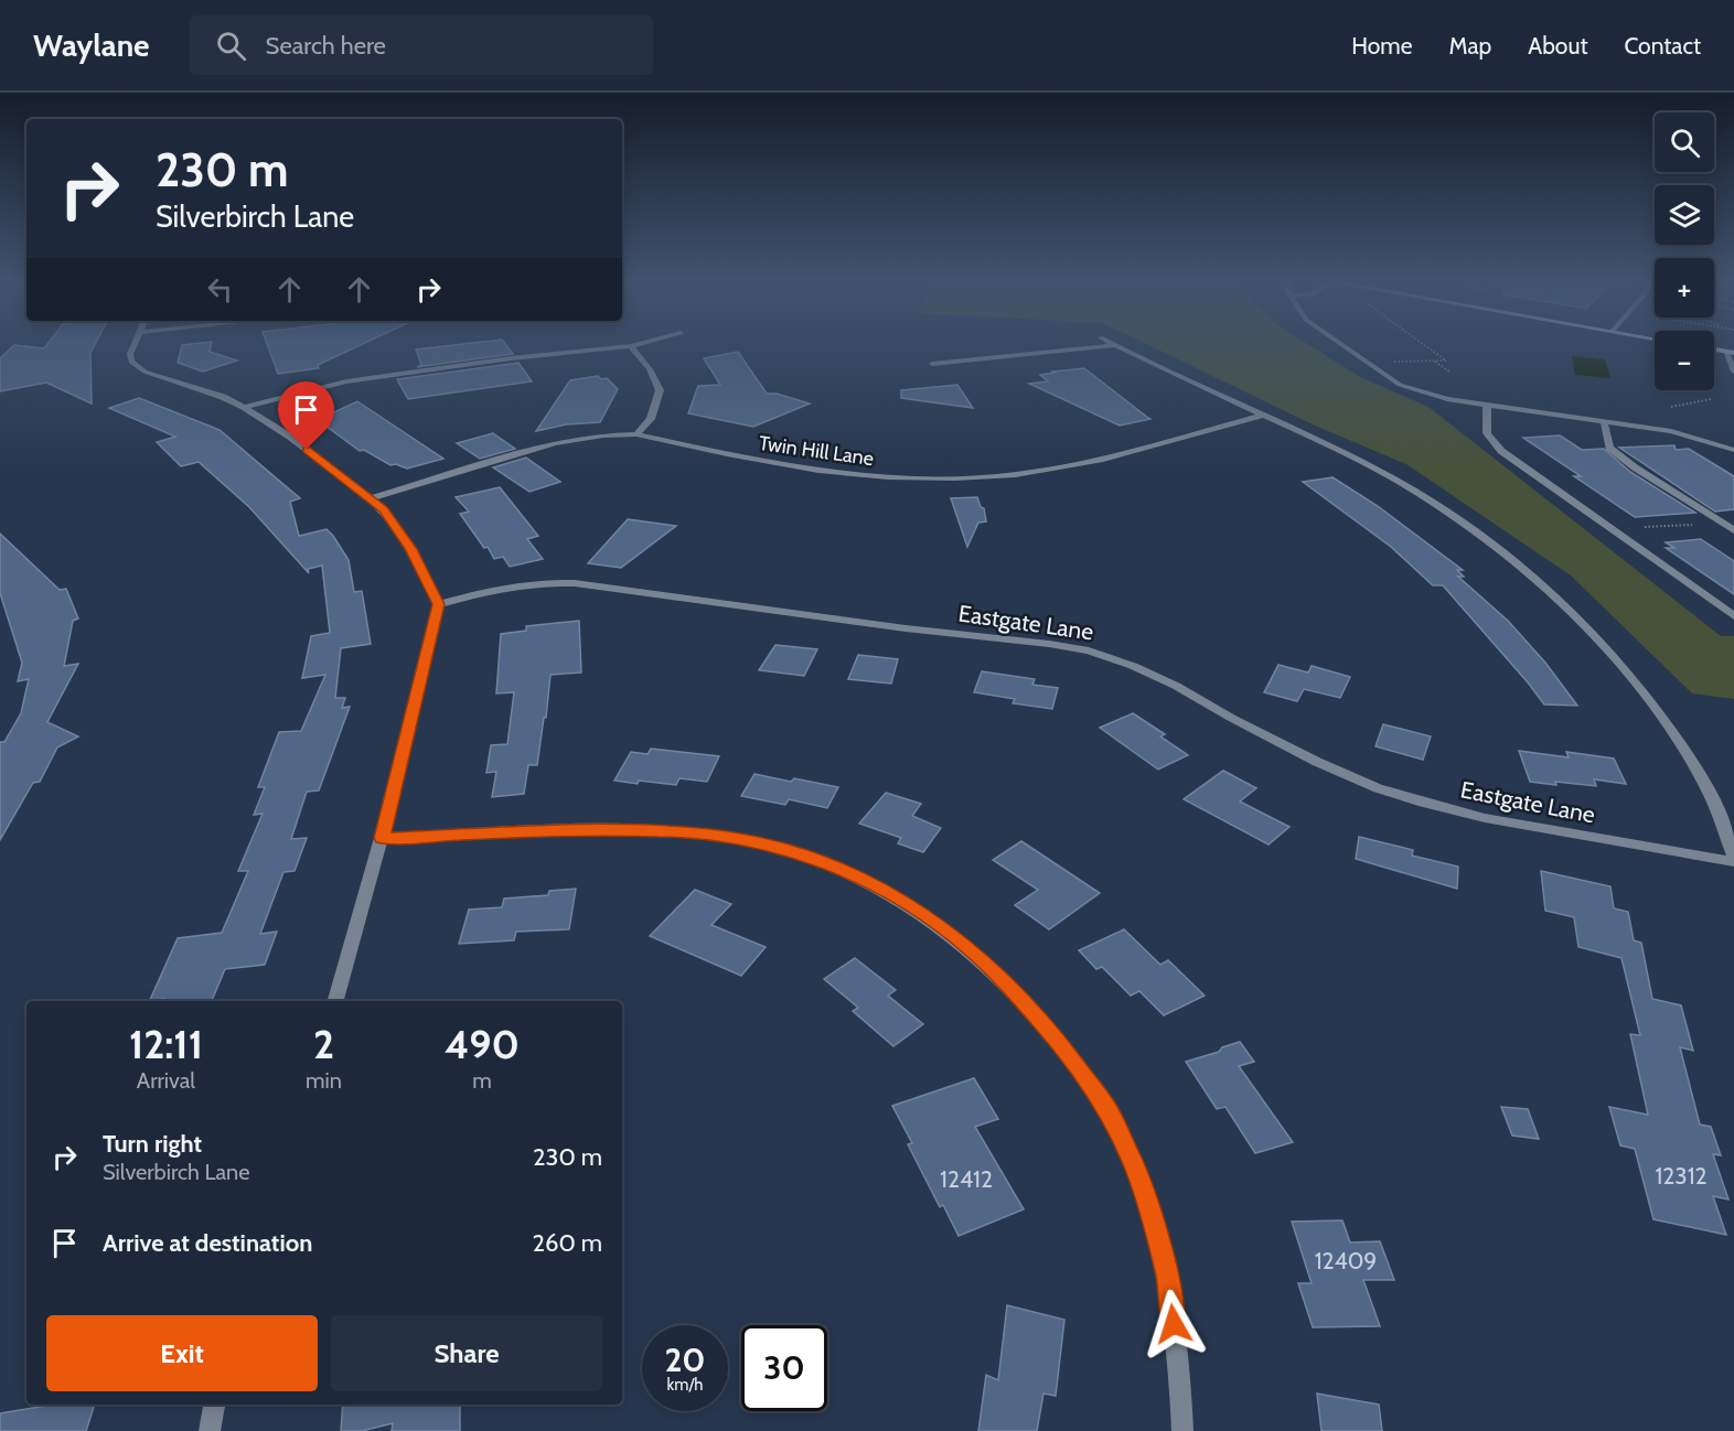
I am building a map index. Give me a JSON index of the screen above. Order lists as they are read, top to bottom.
{
  "streets": {
    "street": ["Twin Hill Lane", "Eastgate Lane"]
  },
  "house_numbers": ["12312", "12412", "12409"],
  "page": {
    "header": "Waylane",
    "search": "Search here",
    "nav": [
      "Home",
      "Map",
      "About",
      "Contact"
    ],
    "map_buttons": ["+", "−"],
    "turn": ["230 m", "Silverbirch Lane"],
    "eta": [
      "12:11",
      "Arrival",
      "2",
      "min",
      "490",
      "m"
    ],
    "list": [
      {
        "name": "Turn right",
        "note": "Silverbirch Lane",
        "value": "230 m"
      },
      {
        "name": "Arrive at destination",
        "value": "260 m"
      }
    ],
    "buttons": ["Exit", "Share"],
    "speed": "20 km/h",
    "limit": "30"
  }
}
